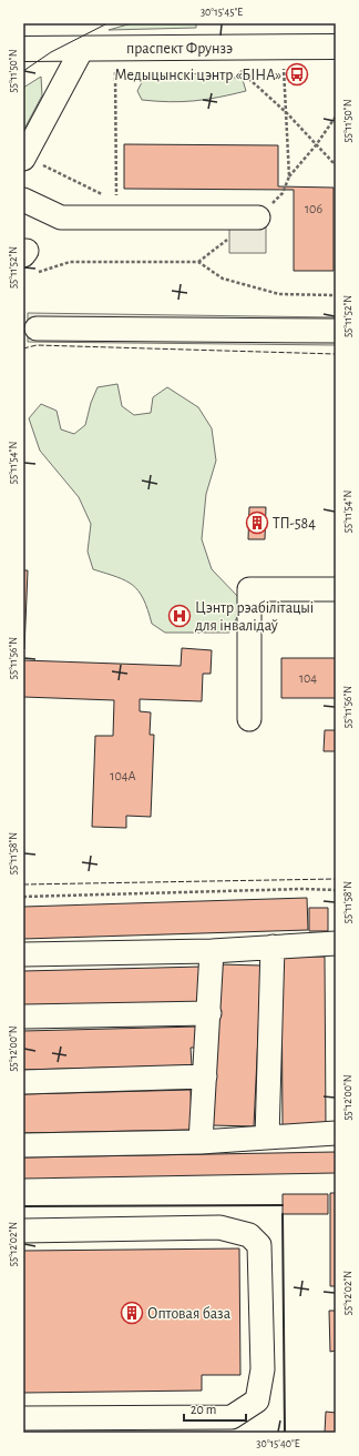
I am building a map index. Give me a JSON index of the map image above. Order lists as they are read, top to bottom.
{
  "streets": {
    "main road": ["праспект Фрунзэ"]
  },
  "places": {
    "bus stop": ["Медыцынскі цэнтр «БІНА»"],
    "building": ["ТП-584", "Оптовая база"],
    "hospital": ["Цэнтр рэабілітацыі для інвалідаў"]
  },
  "house_numbers": ["106", "104", "104А"],
  "scale_bar": "20 m",
  "coordinates": [
    "30°15'45\"E",
    "55°11'50\"N",
    "55°11'52\"N",
    "55°11'54\"N",
    "55°11'56\"N",
    "55°11'58\"N",
    "55°12'00\"N",
    "55°12'02\"N",
    "30°15'40\"E"
  ]
}
